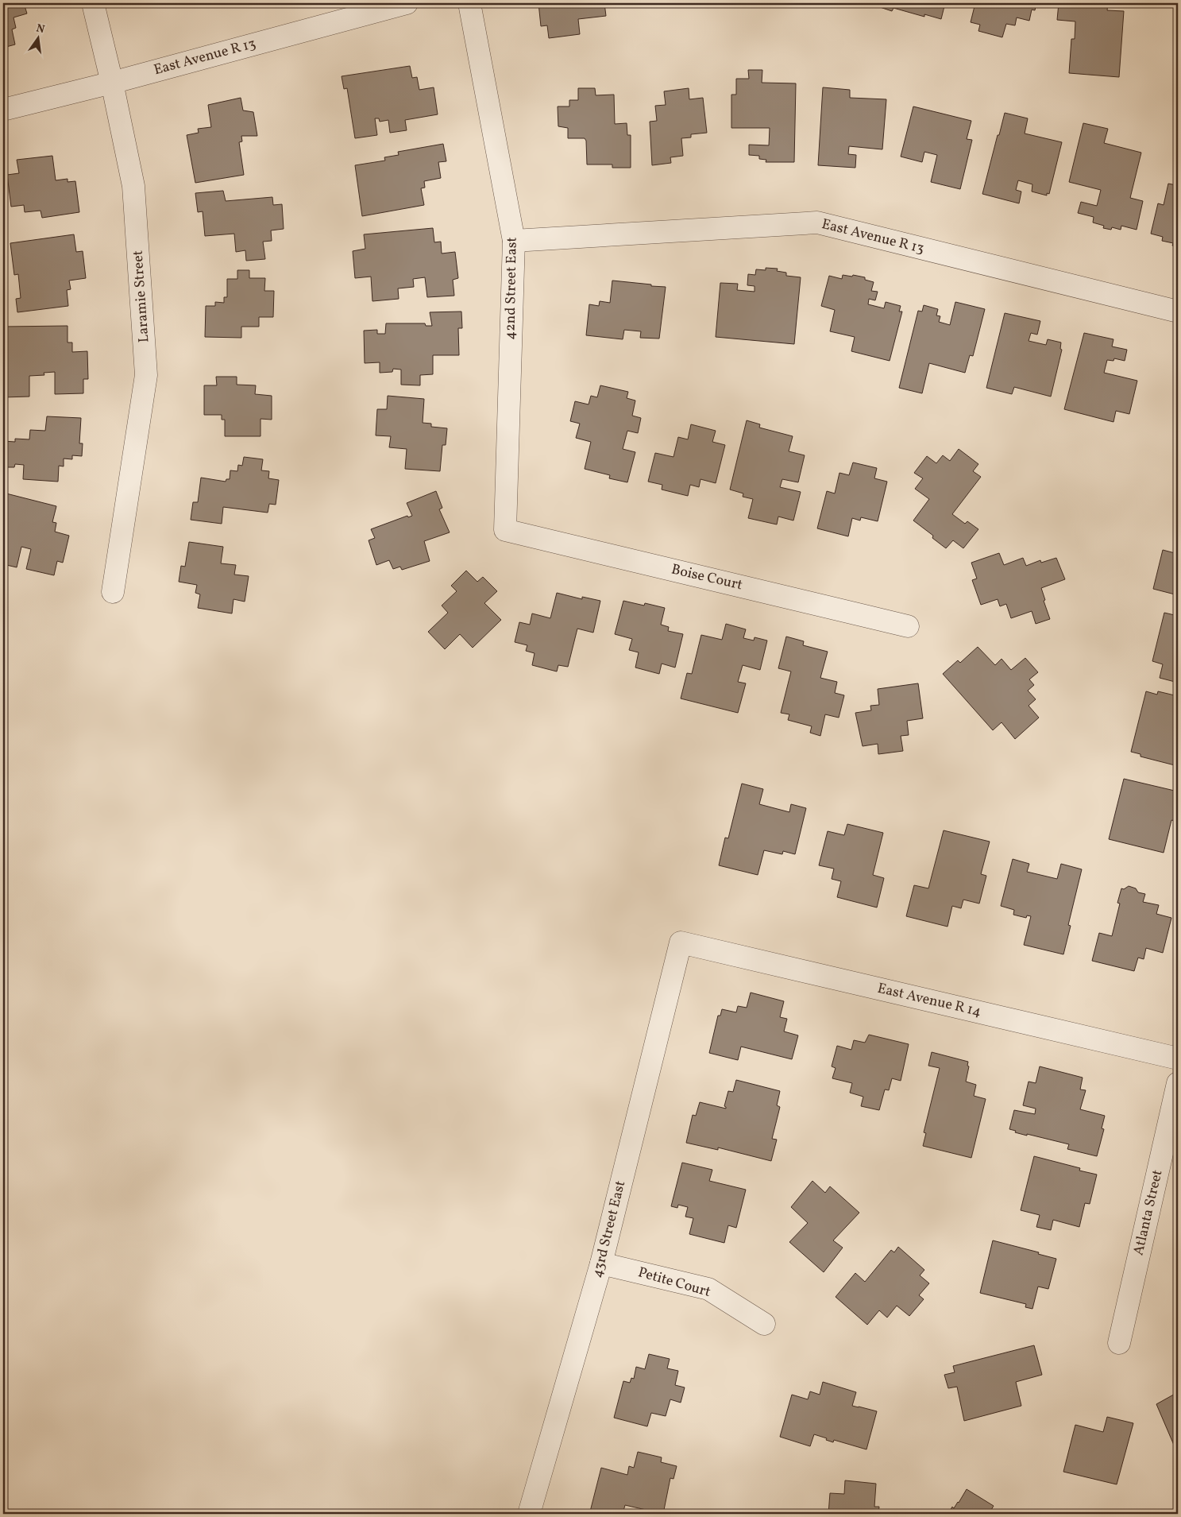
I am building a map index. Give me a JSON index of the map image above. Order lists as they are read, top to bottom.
{
  "streets": {
    "street": [
      "East Avenue R 13",
      "42nd Street East",
      "Laramie Street",
      "Boise Court",
      "East Avenue R 14",
      "Atlanta Street",
      "43rd Street East",
      "Petite Court"
    ]
  },
  "crossings": [
    ["East Avenue R 13", "42nd Street East"],
    ["East Avenue R 13", "Laramie Street"],
    ["42nd Street East", "Boise Court"],
    ["East Avenue R 14", "43rd Street East"],
    ["43rd Street East", "Petite Court"]
  ],
  "north": "top"
}
